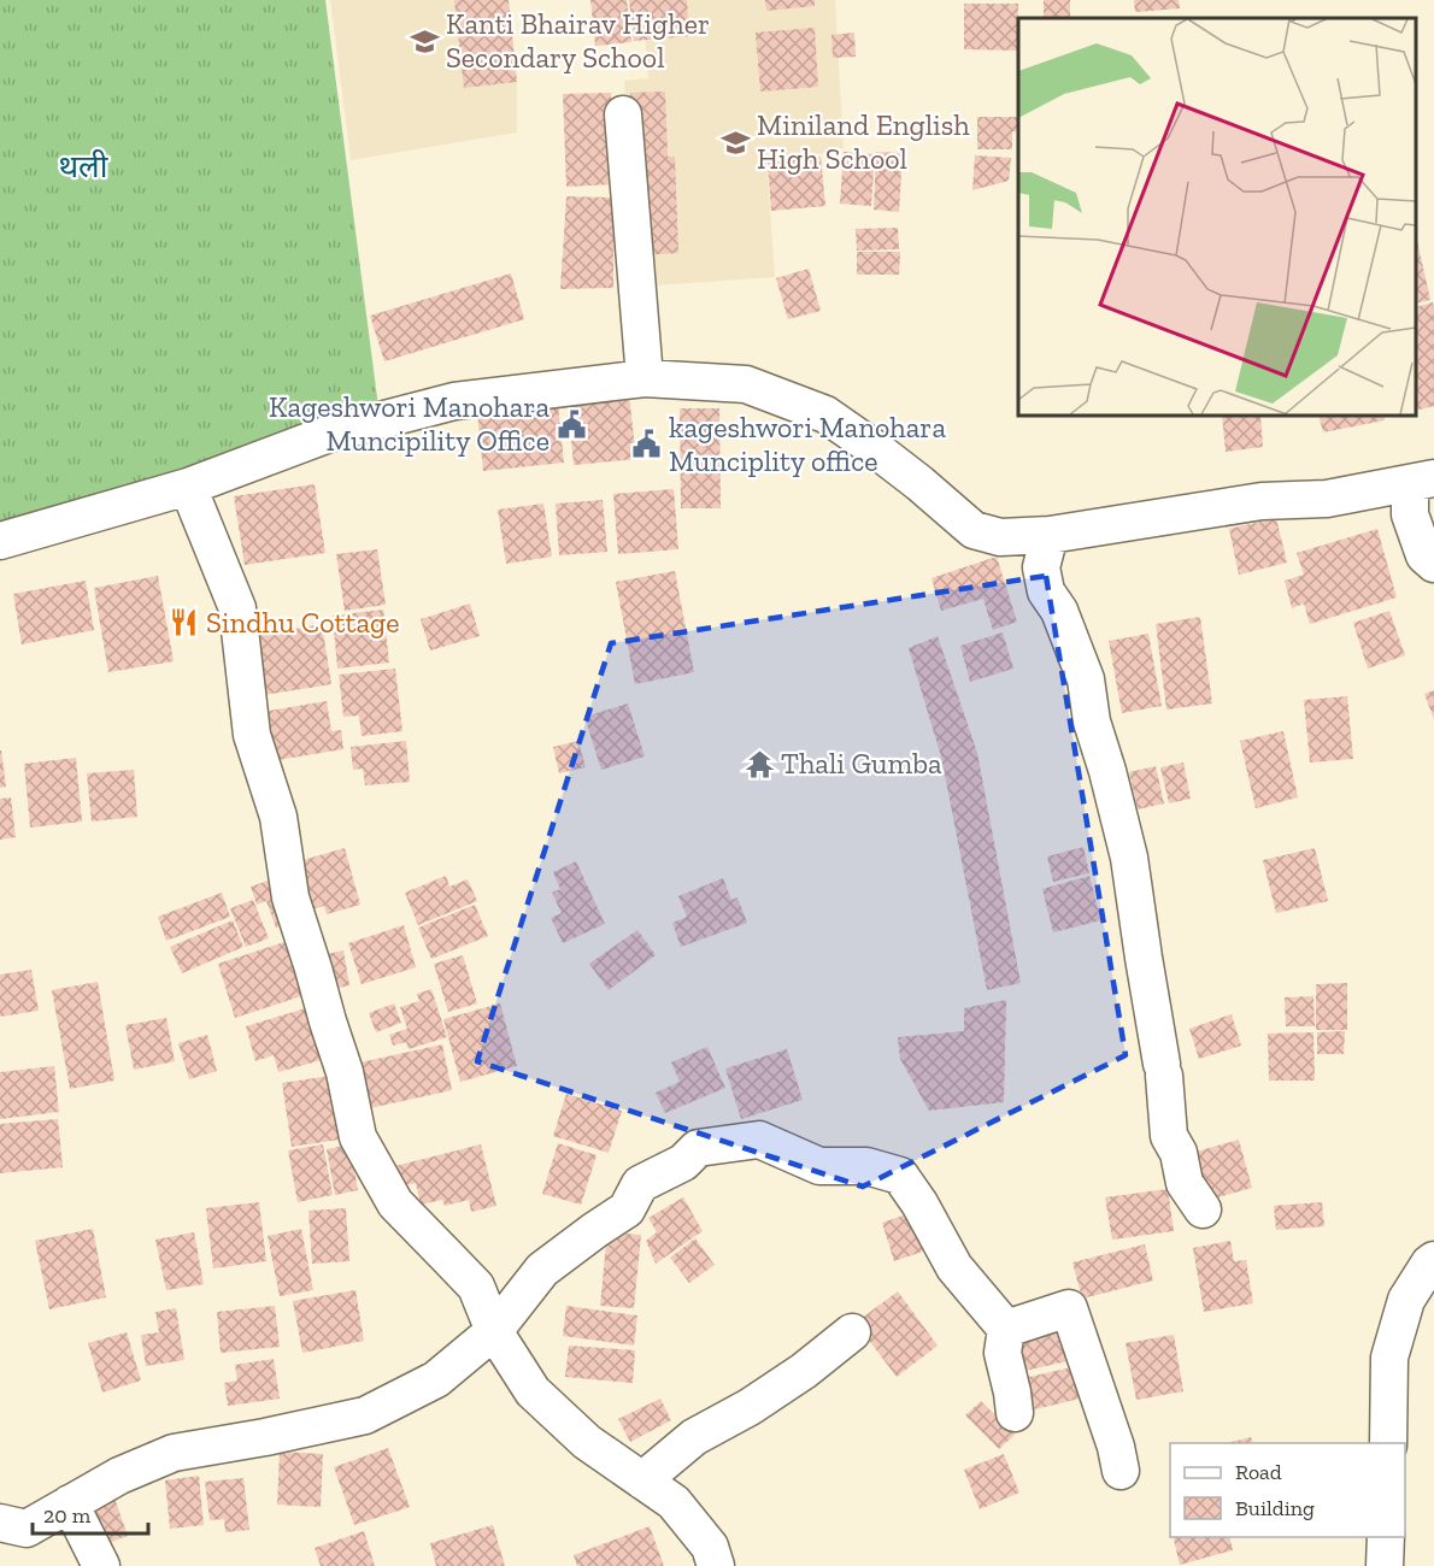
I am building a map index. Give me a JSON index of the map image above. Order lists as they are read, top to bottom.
{
  "districts": ["थली"],
  "places": {
    "school or university": ["Kanti Bhairav Higher Secondary School", "Miniland English High School"],
    "public building": ["Kageshwori Manohara Muncipility Office", "kageshwori Manohara Munciplity office"],
    "restaurant": ["Sindhu Cottage"],
    "temple": ["Thali Gumba"]
  },
  "legend": ["Road", "Building"],
  "scale_bar": "20 m"
}
